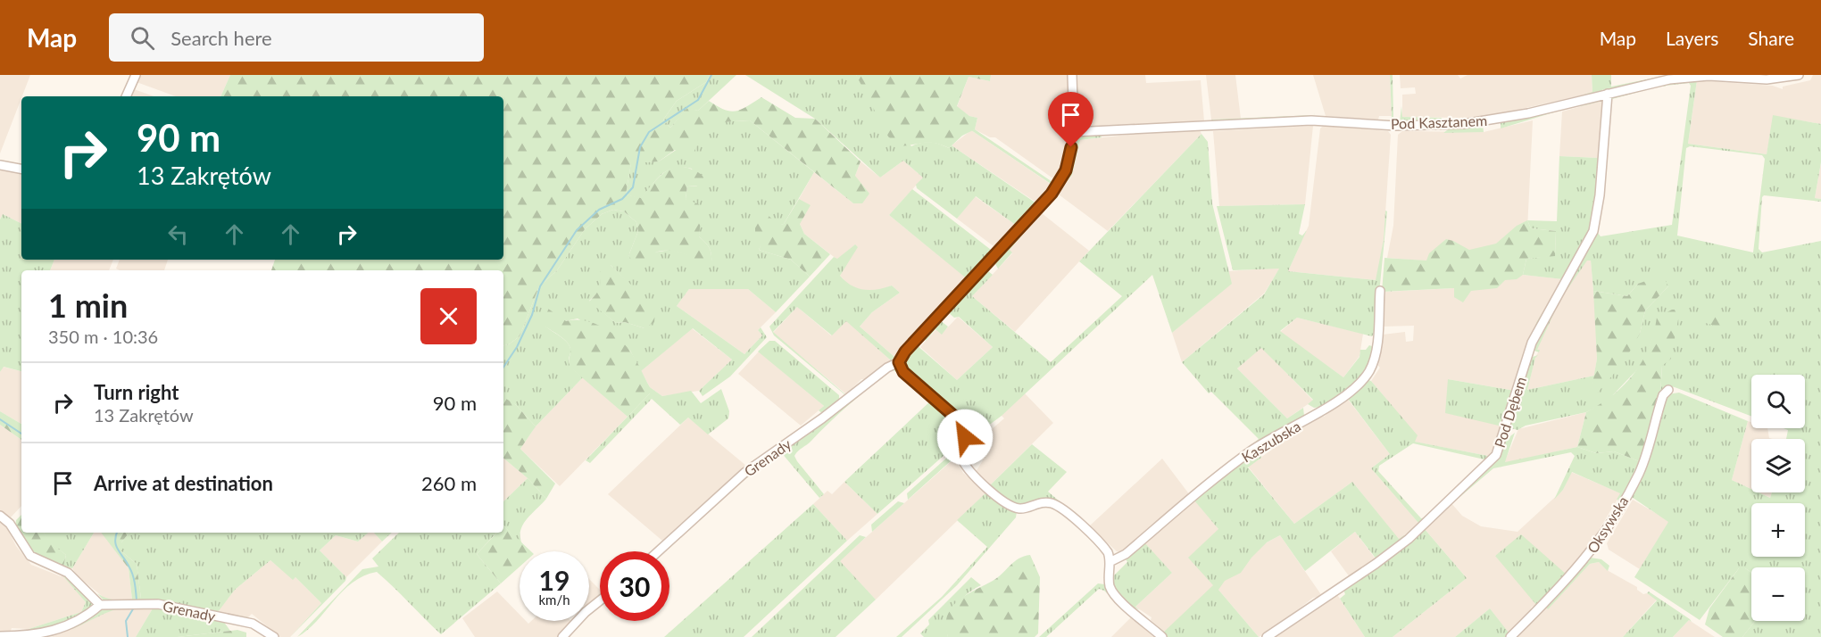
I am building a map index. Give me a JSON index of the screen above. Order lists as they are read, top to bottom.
{
  "streets": {
    "street": [
      "Pod Kasztanem",
      "Pod Dębem",
      "Kaszubska",
      "Grenady",
      "Oksywska"
    ]
  },
  "crossings": [
    ["Pod Kasztanem", "Pod Dębem"]
  ],
  "page": {
    "header": "Map",
    "search": "Search here",
    "nav": ["Map", "Layers", "Share"],
    "turn": ["90 m", "13 Zakrętów"],
    "heading": ["1 min", "350 m · 10:36"],
    "list": [
      {
        "name": "Turn right",
        "note": "13 Zakrętów",
        "value": "90 m"
      },
      {
        "name": "Arrive at destination",
        "value": "260 m"
      }
    ],
    "map_buttons": ["+", "−"],
    "speed": "19 km/h",
    "limit": "30"
  }
}
